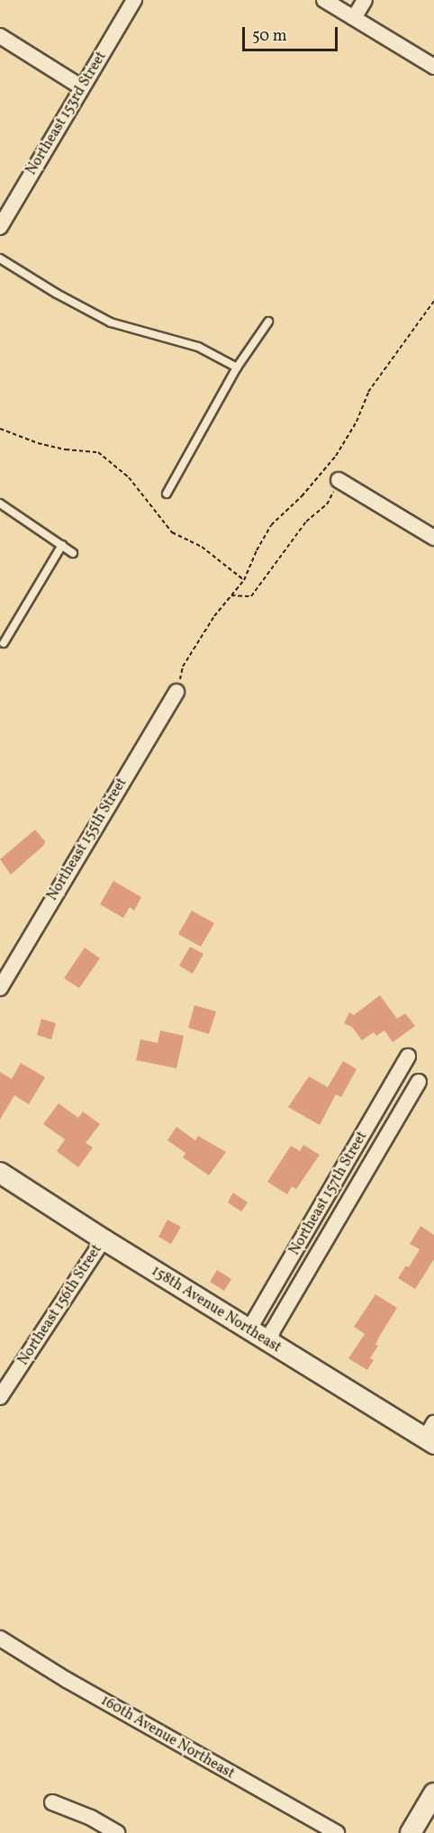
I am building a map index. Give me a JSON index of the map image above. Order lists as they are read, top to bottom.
{
  "streets": {
    "street": [
      "Northeast 153rd Street",
      "Northeast 155th Street",
      "Northeast 157th Street",
      "Northeast 156th Street",
      "158th Avenue Northeast",
      "160th Avenue Northeast"
    ]
  },
  "crossings": [
    ["Northeast 157th Street", "158th Avenue Northeast"],
    ["Northeast 156th Street", "158th Avenue Northeast"]
  ],
  "scale_bar": "50 m"
}
